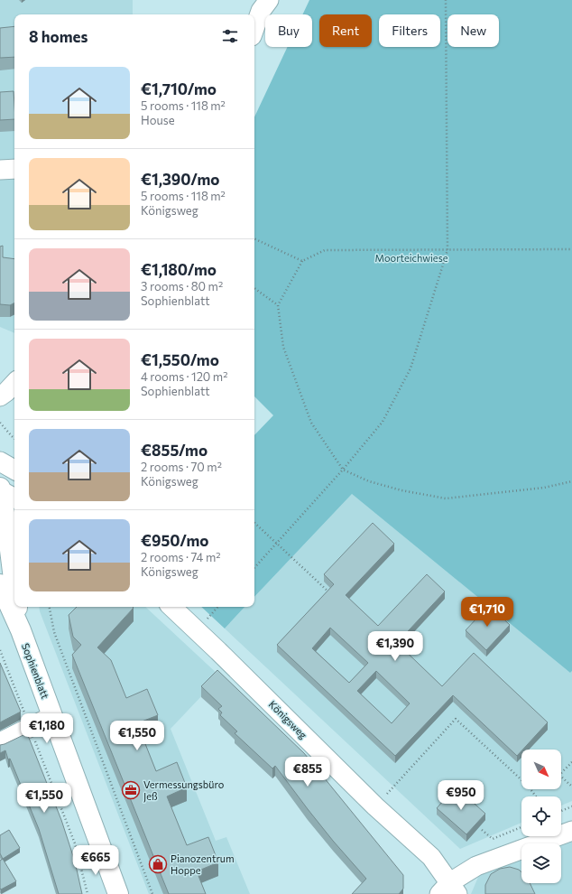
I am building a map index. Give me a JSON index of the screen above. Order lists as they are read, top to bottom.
{
  "streets": {
    "main road": ["Sophienblatt"],
    "street": ["Königsweg"]
  },
  "parks": ["Moorteichwiese"],
  "places": {
    "office": ["Vermessungsbüro Jeß"],
    "shop": ["Pianozentrum Hoppe"]
  },
  "north": "bottom right",
  "page": {
    "chip": [
      "Buy",
      "Rent",
      "Filters",
      "New"
    ],
    "heading": "8 homes",
    "list": [
      {
        "name": "€1,710/mo",
        "note": "5 rooms · 118 m² · House"
      },
      {
        "name": "€1,390/mo",
        "note": "5 rooms · 118 m² · Königsweg"
      },
      {
        "name": "€1,180/mo",
        "note": "3 rooms · 80 m² · Sophienblatt"
      },
      {
        "name": "€1,550/mo",
        "note": "4 rooms · 120 m² · Sophienblatt"
      },
      {
        "name": "€855/mo",
        "note": "2 rooms · 70 m² · Königsweg"
      },
      {
        "name": "€950/mo",
        "note": "2 rooms · 74 m² · Königsweg"
      }
    ],
    "price": [
      "€1,710",
      "€1,390",
      "€1,180",
      "€1,550",
      "€855",
      "€950",
      "€1,550",
      "€665"
    ]
  }
}
